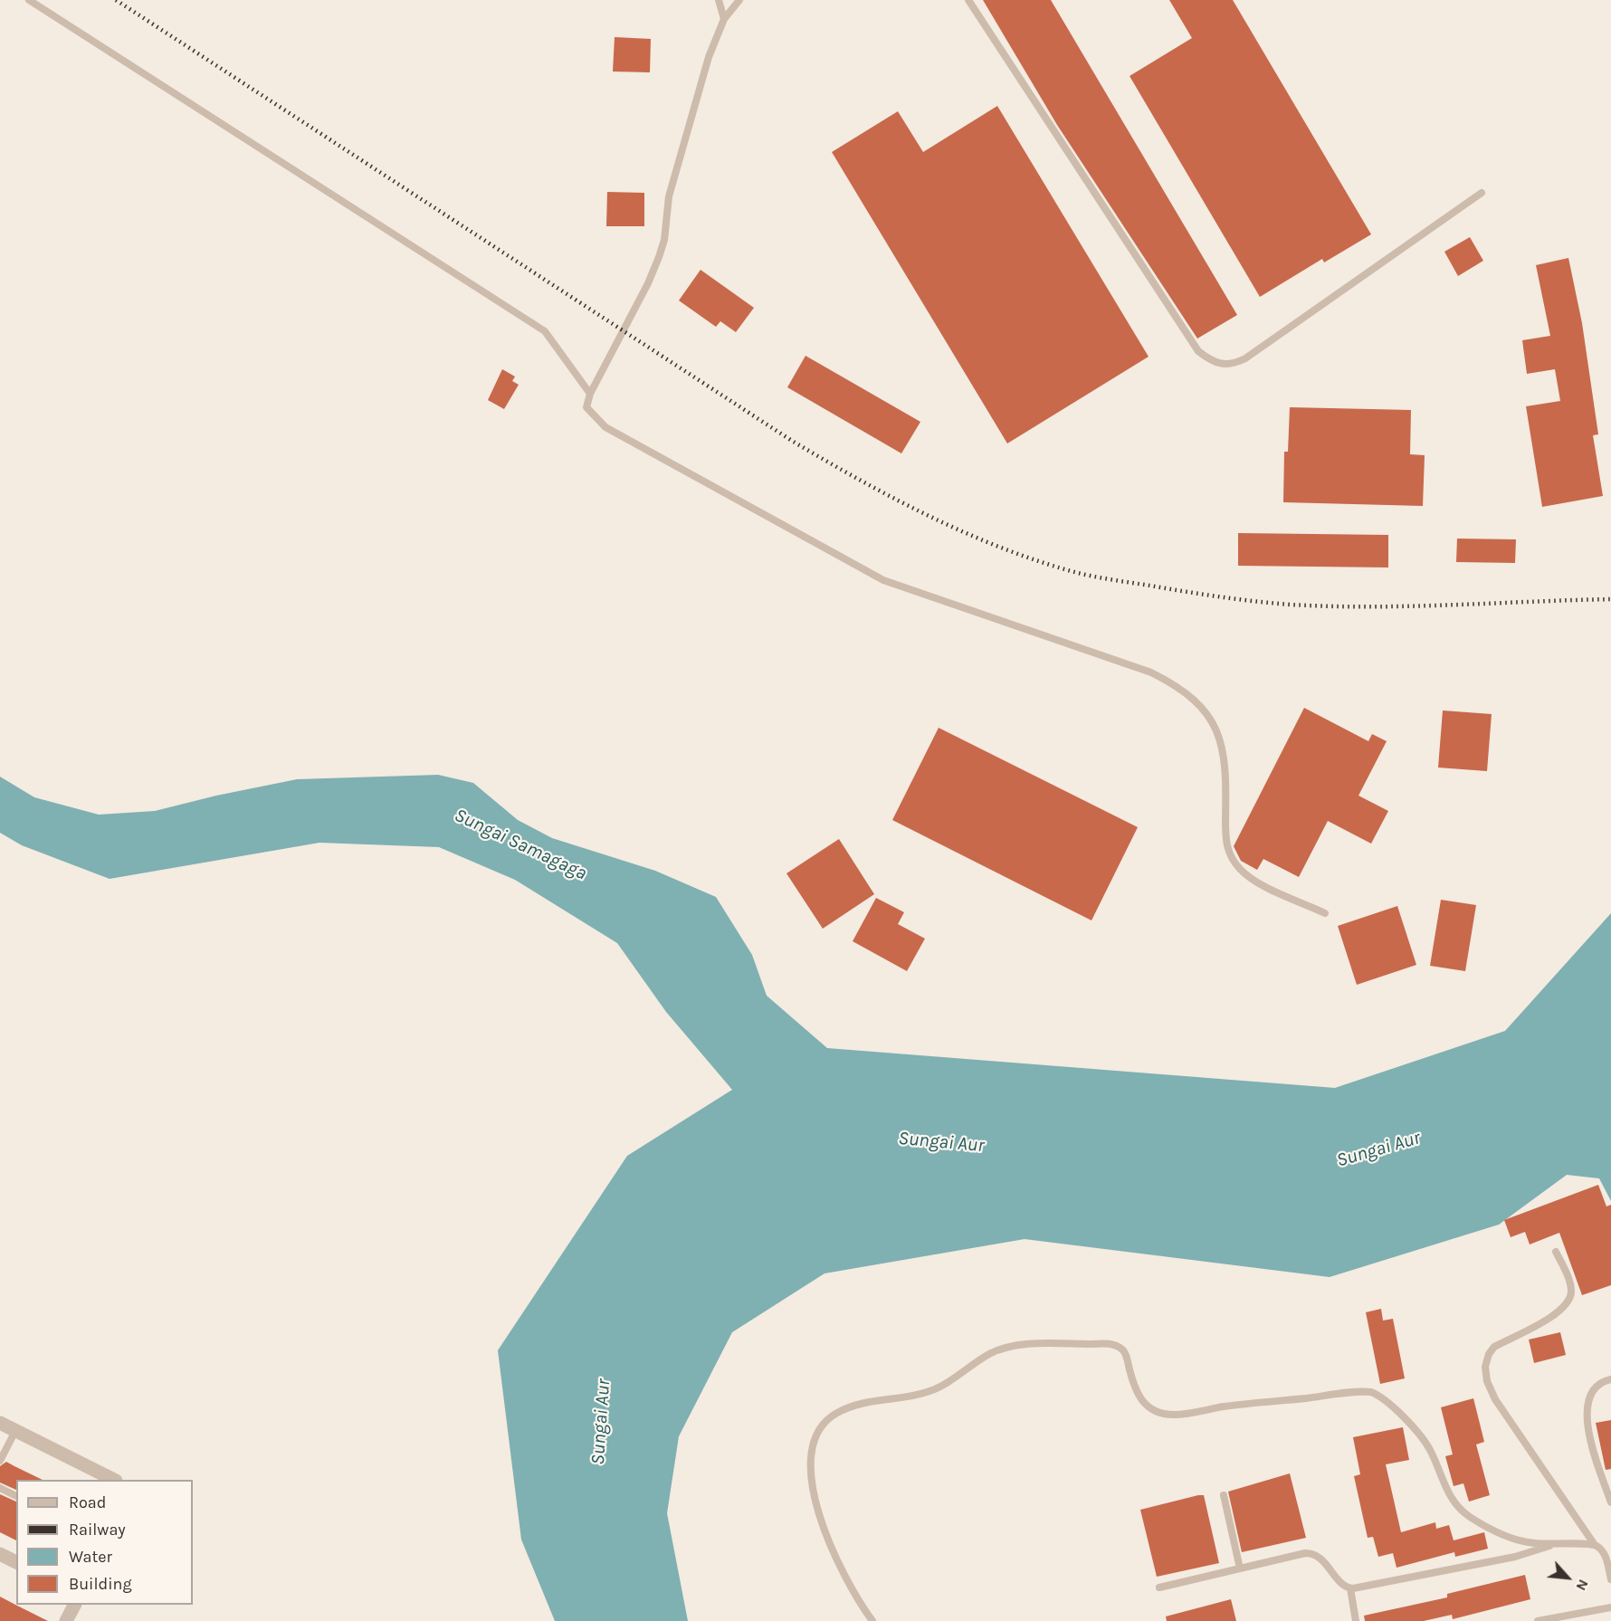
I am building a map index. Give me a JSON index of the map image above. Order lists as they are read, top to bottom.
{
  "water": ["Sungai Samagaga", "Sungai Aur"],
  "legend": [
    "Road",
    "Railway",
    "Water",
    "Building"
  ],
  "north": "bottom right"
}
